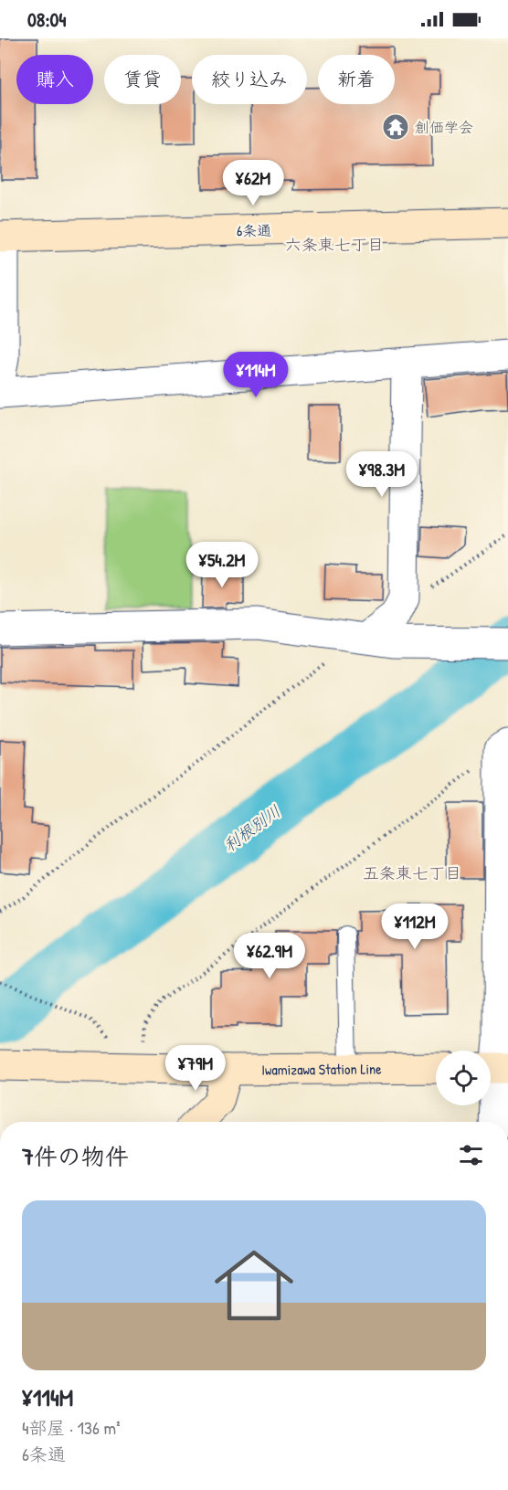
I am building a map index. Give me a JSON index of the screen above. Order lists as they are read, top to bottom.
{
  "streets": {
    "street": ["6条通", "Iwamizawa Station Line"]
  },
  "districts": ["六条東七丁目", "五条東七丁目"],
  "water": ["利根別川"],
  "places": {
    "temple": ["創価学会"]
  },
  "page": {
    "status": "08:04",
    "chip": [
      "購入",
      "賃貸",
      "絞り込み",
      "新着"
    ],
    "price": [
      "¥62M",
      "¥114M",
      "¥98.3M",
      "¥54.2M",
      "¥112M",
      "¥62.9M",
      "¥79M"
    ],
    "heading": "7件の物件",
    "list": [
      {
        "name": "¥114M",
        "note": "4部屋 · 136 m² · 6条通"
      }
    ]
  }
}
